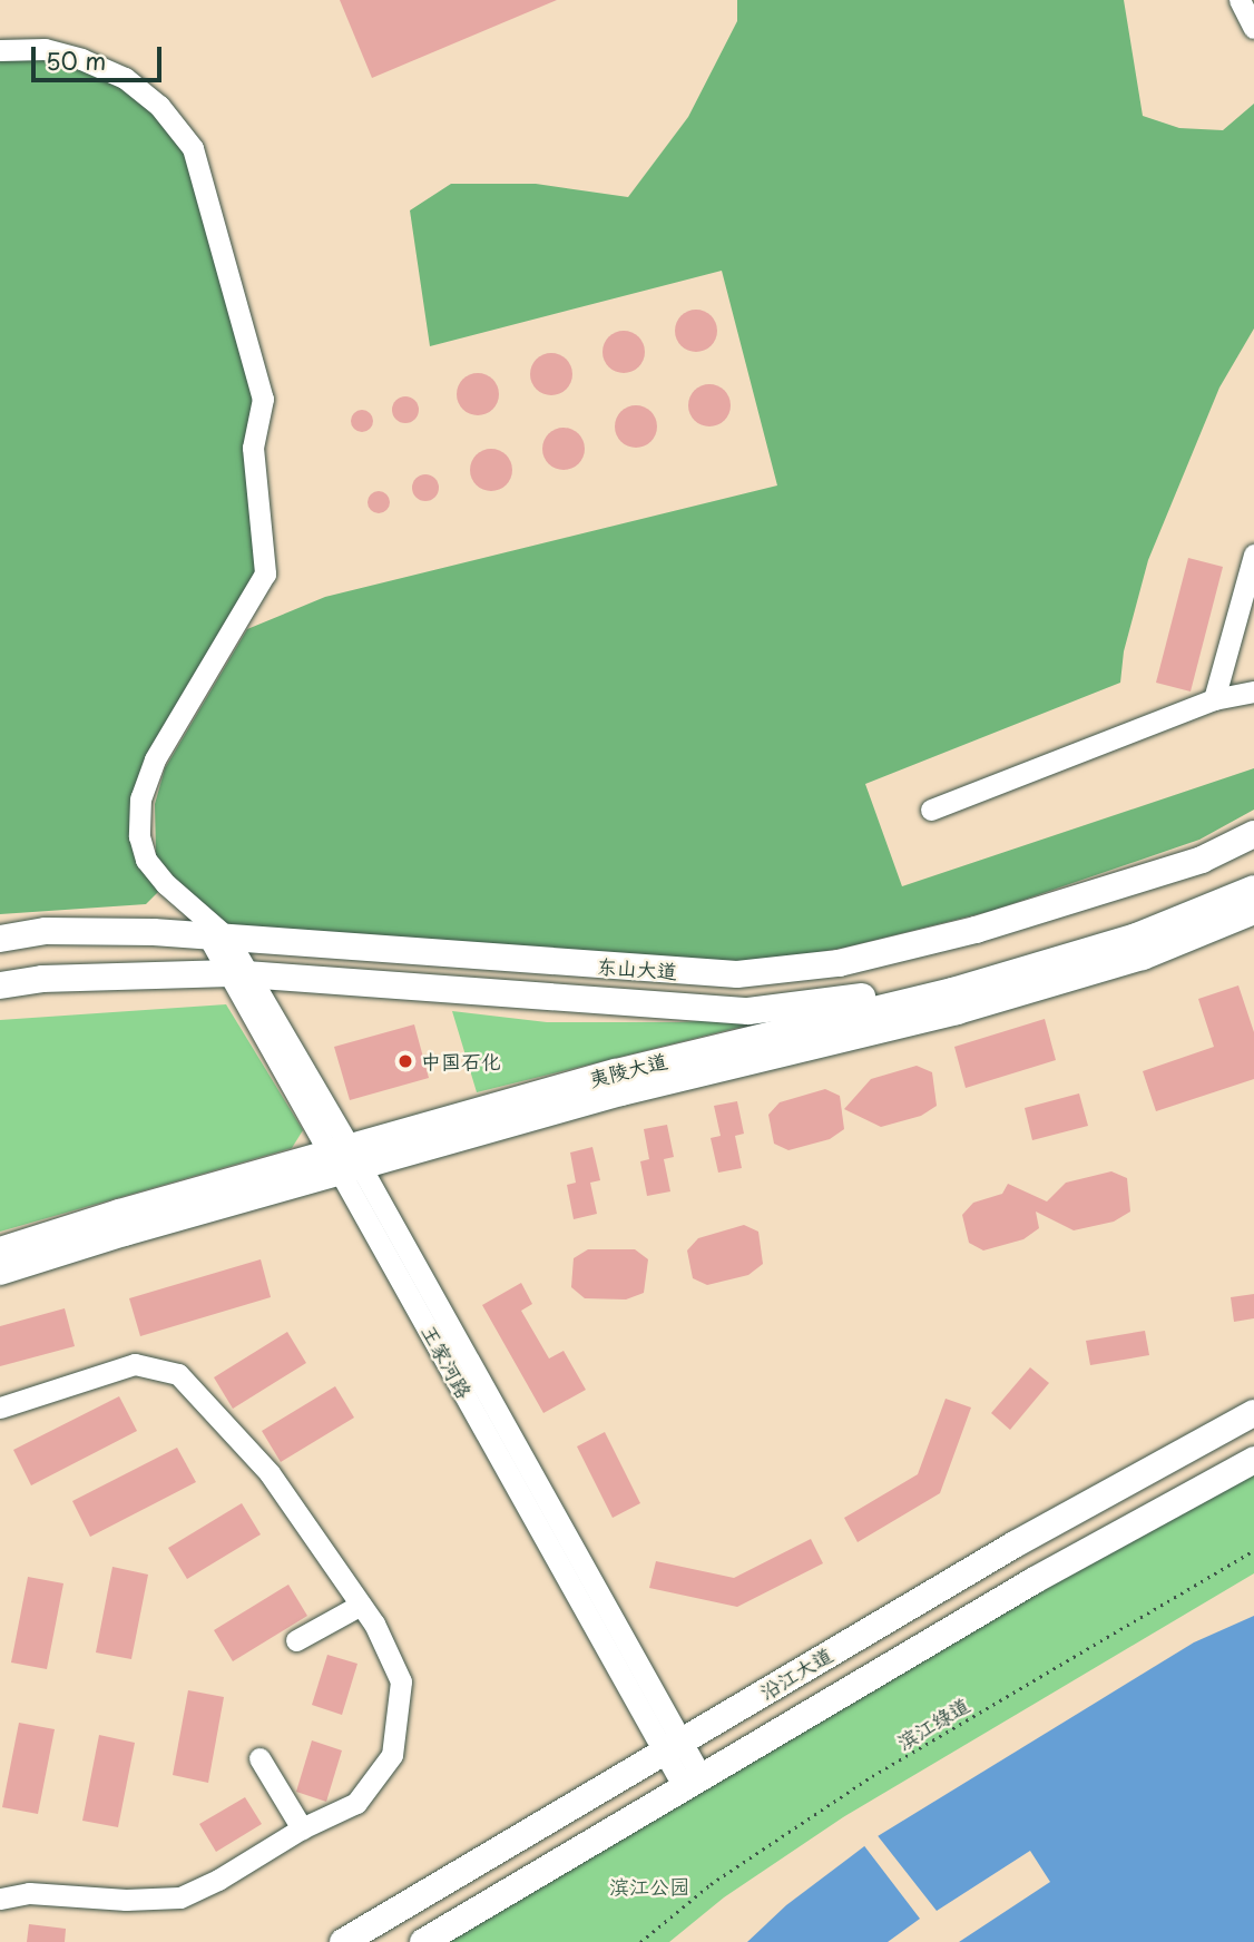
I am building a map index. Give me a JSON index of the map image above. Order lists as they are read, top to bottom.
{
  "streets": {
    "main road": ["东山大道", "夷陵大道", "沿江大道"],
    "street": ["王家河路"],
    "path": ["滨江绿道"]
  },
  "crossings": [
    ["东山大道", "王家河路"],
    ["夷陵大道", "王家河路"],
    ["王家河路", "沿江大道"]
  ],
  "parks": ["滨江公园"],
  "places": ["中国石化"],
  "scale_bar": "50 m"
}
